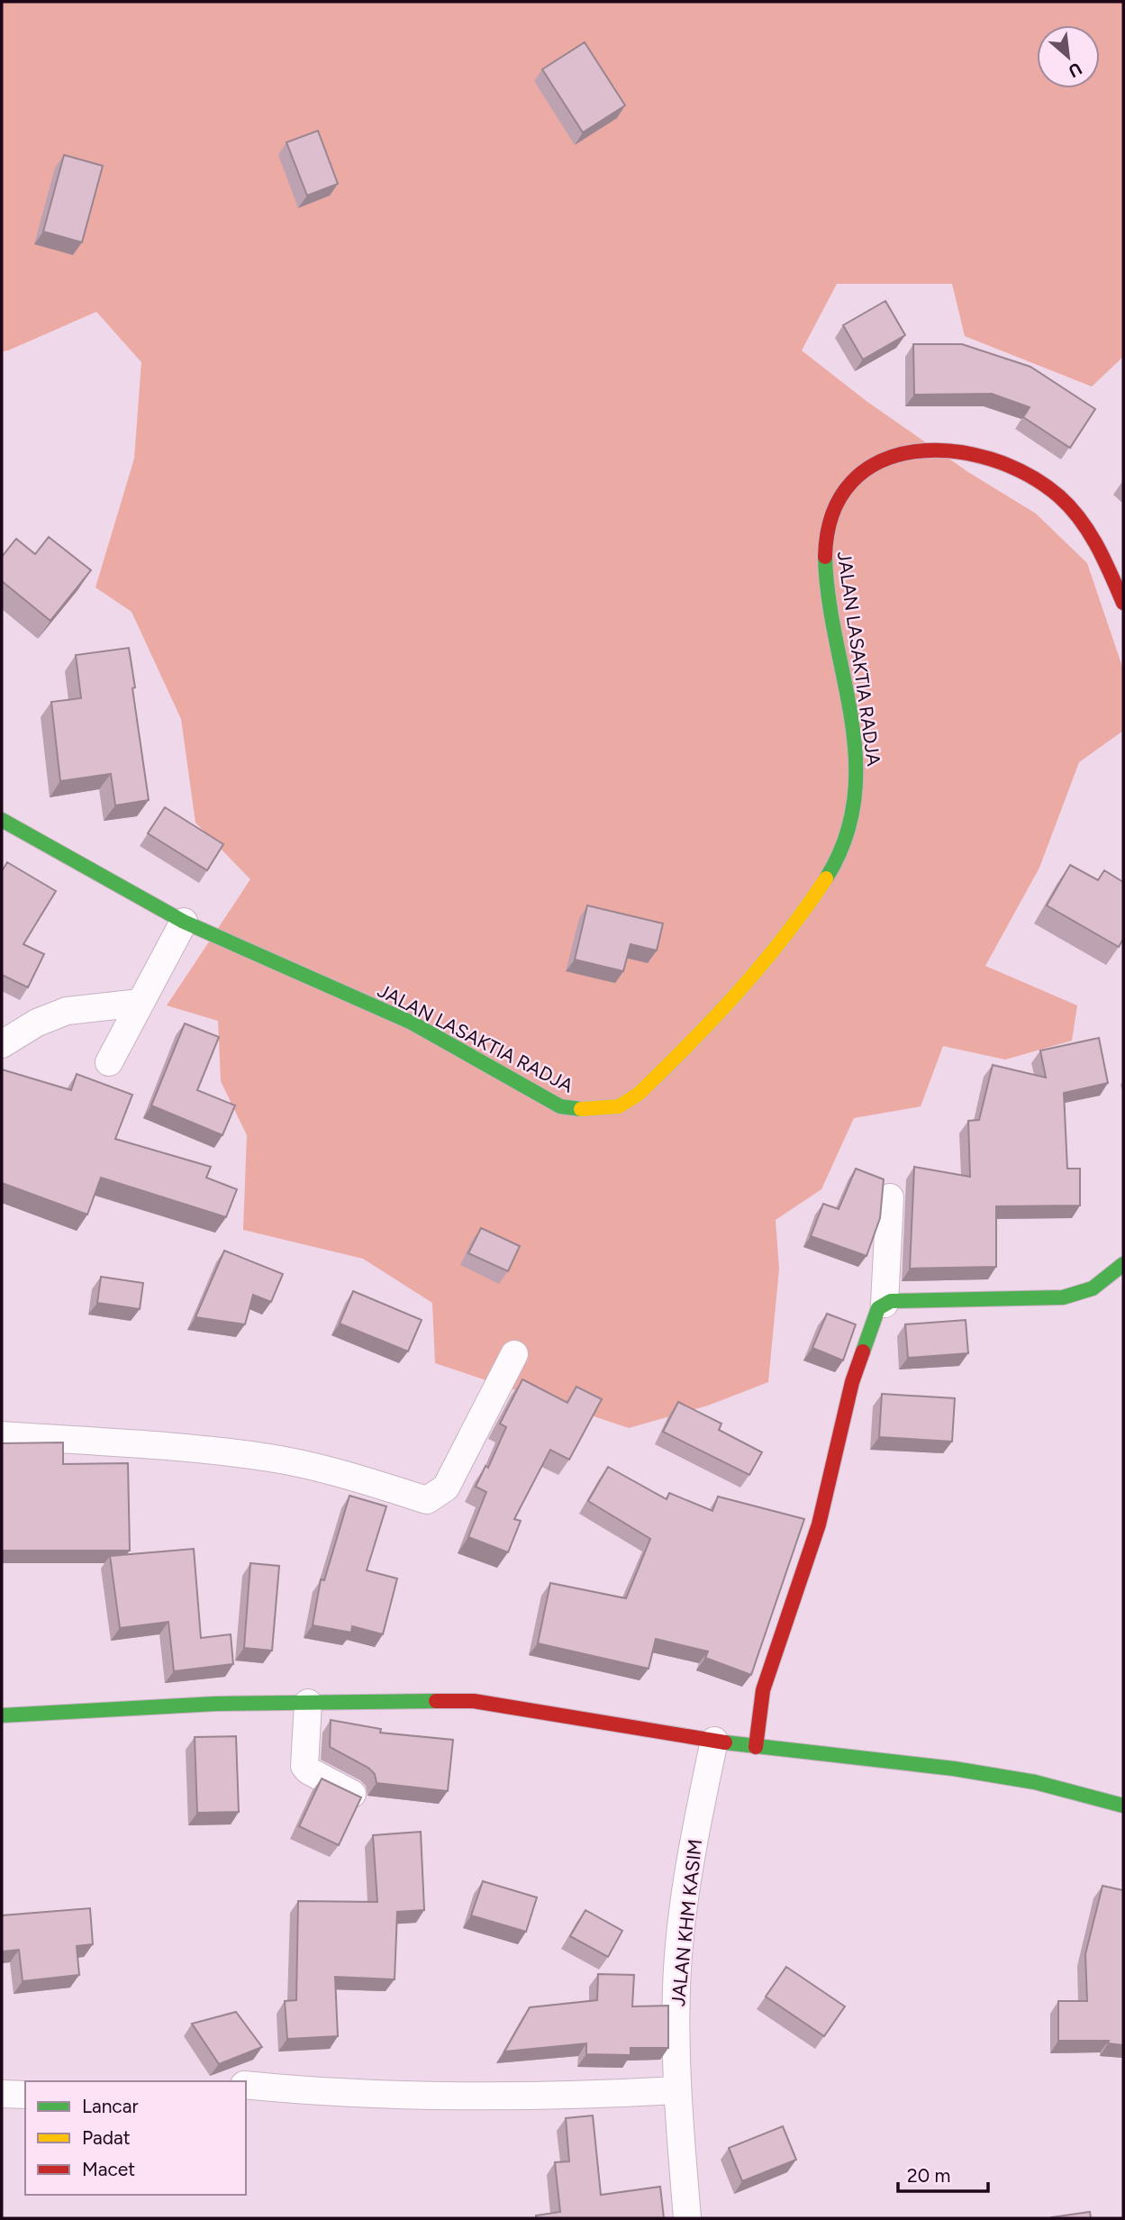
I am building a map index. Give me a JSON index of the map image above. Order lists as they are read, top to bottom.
{
  "streets": {
    "main road": ["JALAN LASAKTIA RADJA"],
    "street": ["JALAN KHM KASIM"]
  },
  "legend": ["Lancar", "Padat", "Macet"],
  "scale_bar": "20 m",
  "north": "bottom right"
}
